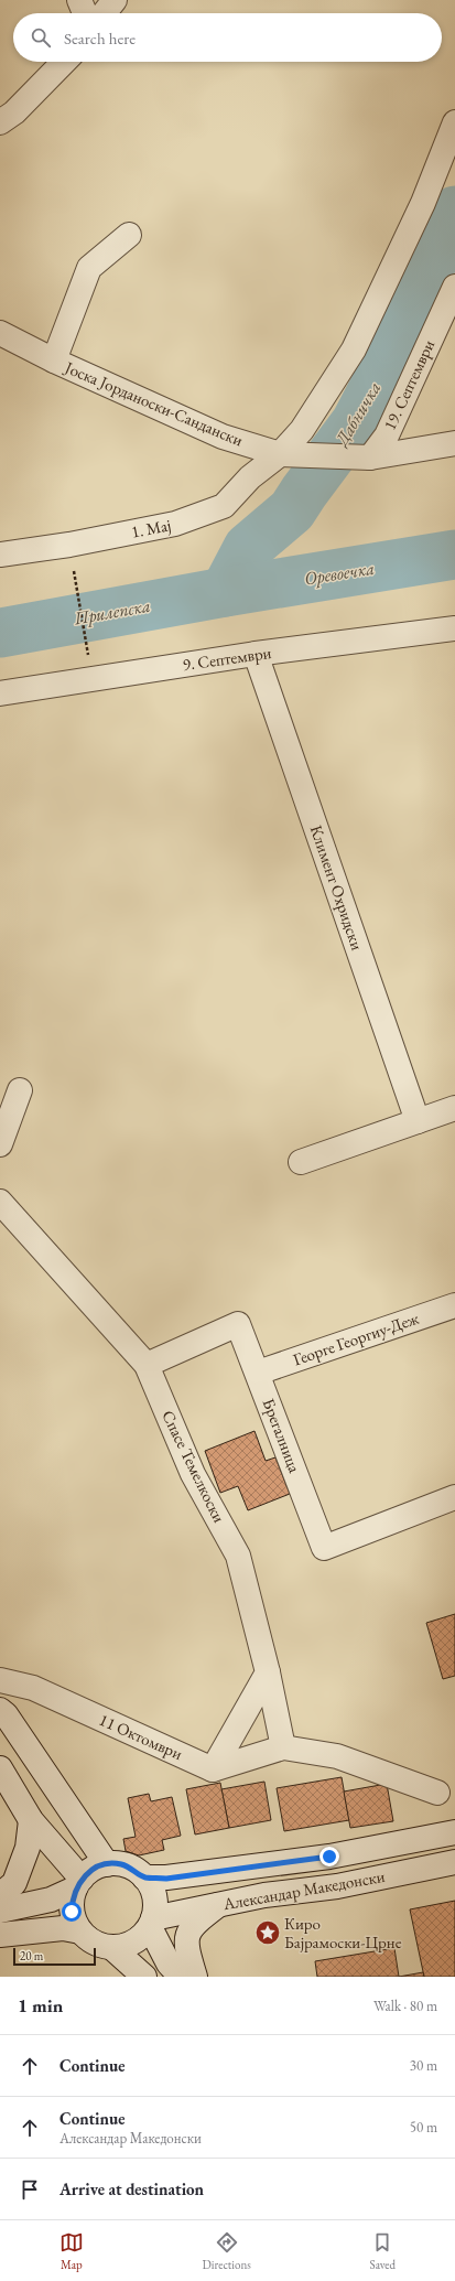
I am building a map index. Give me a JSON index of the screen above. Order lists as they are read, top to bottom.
{
  "streets": {
    "street": [
      "19. Септември",
      "Јоска Јорданоски-Сандански",
      "1. Мај",
      "9. Септември",
      "Климент Охридски",
      "Георге Георгиу-Деж",
      "Брегалница",
      "Спасе Темелкоски",
      "11 Октомври",
      "Александар Македонски"
    ]
  },
  "crossings": [
    ["19. Септември", "Јоска Јорданоски-Сандански"],
    ["Јоска Јорданоски-Сандански", "1. Мај"],
    ["9. Септември", "Климент Охридски"],
    ["Георге Георгиу-Деж", "Брегалница"],
    ["Брегалница", "Спасе Темелкоски"]
  ],
  "water": ["Дабничка", "Оревоечка", "Прилепска"],
  "places": {
    "place": ["Киро Бајрамоски-Црне"]
  },
  "scale_bar": "20 m",
  "page": {
    "search": "Search here",
    "scale": "20 m",
    "heading": ["1 min", "Walk · 80 m"],
    "list": [
      ["Continue", "30 m"],
      ["Continue", "Александар Македонски", "50 m"],
      "Arrive at destination"
    ],
    "nav": ["Map", "Directions", "Saved"]
  }
}
